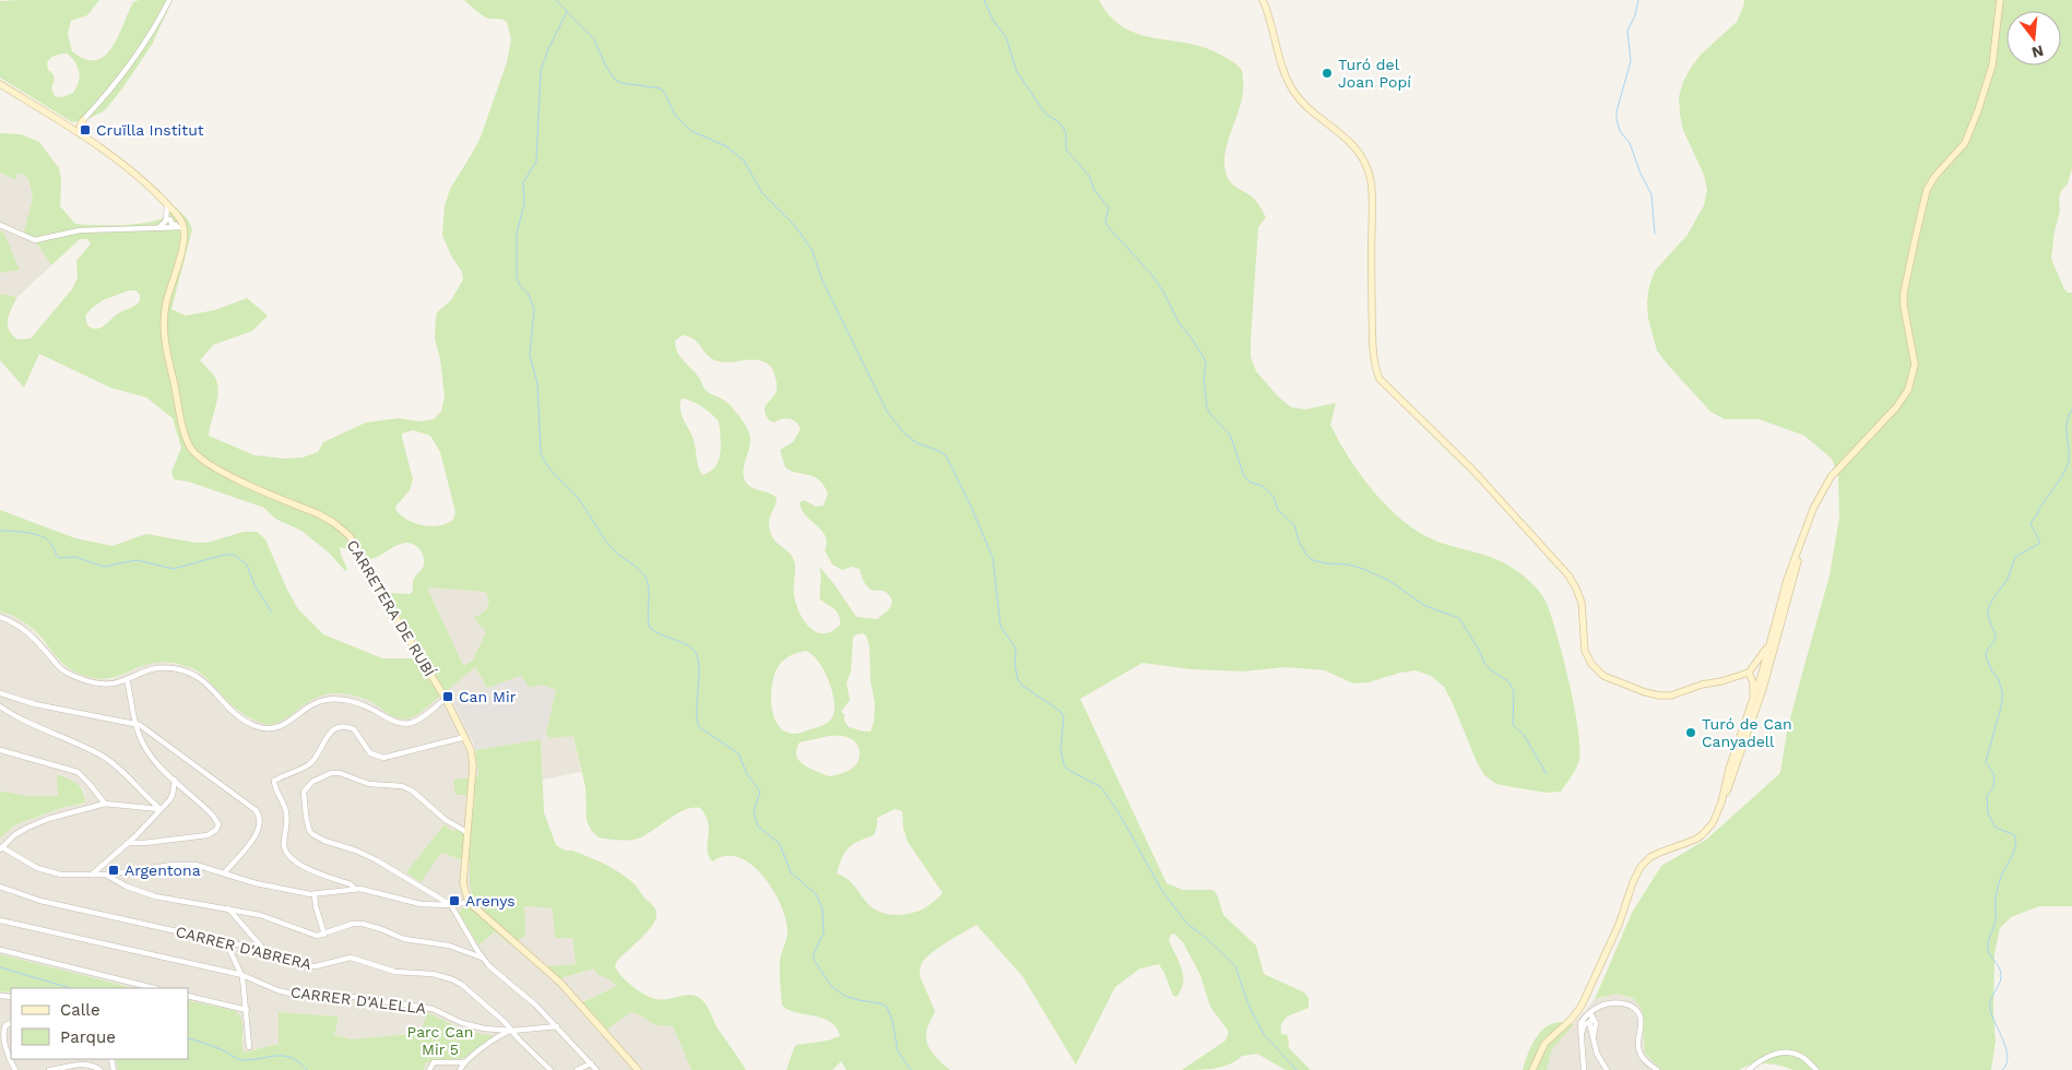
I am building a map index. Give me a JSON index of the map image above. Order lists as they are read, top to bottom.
{
  "streets": {
    "street": ["CARRETERA DE RUBÍ", "CARRER D'ABRERA", "CARRER D'ALELLA"]
  },
  "crossings": [
    ["CARRER D'ABRERA", "CARRER D'ALELLA"]
  ],
  "parks": ["Parc Can Mir 5"],
  "places": {
    "other": ["Turó del Joan Popí", "Turó de Can Canyadell"],
    "transit": [
      "Cruïlla Institut",
      "Can Mir",
      "Argentona",
      "Arenys"
    ]
  },
  "legend": ["Calle", "Parque"],
  "north": "bottom"
}
